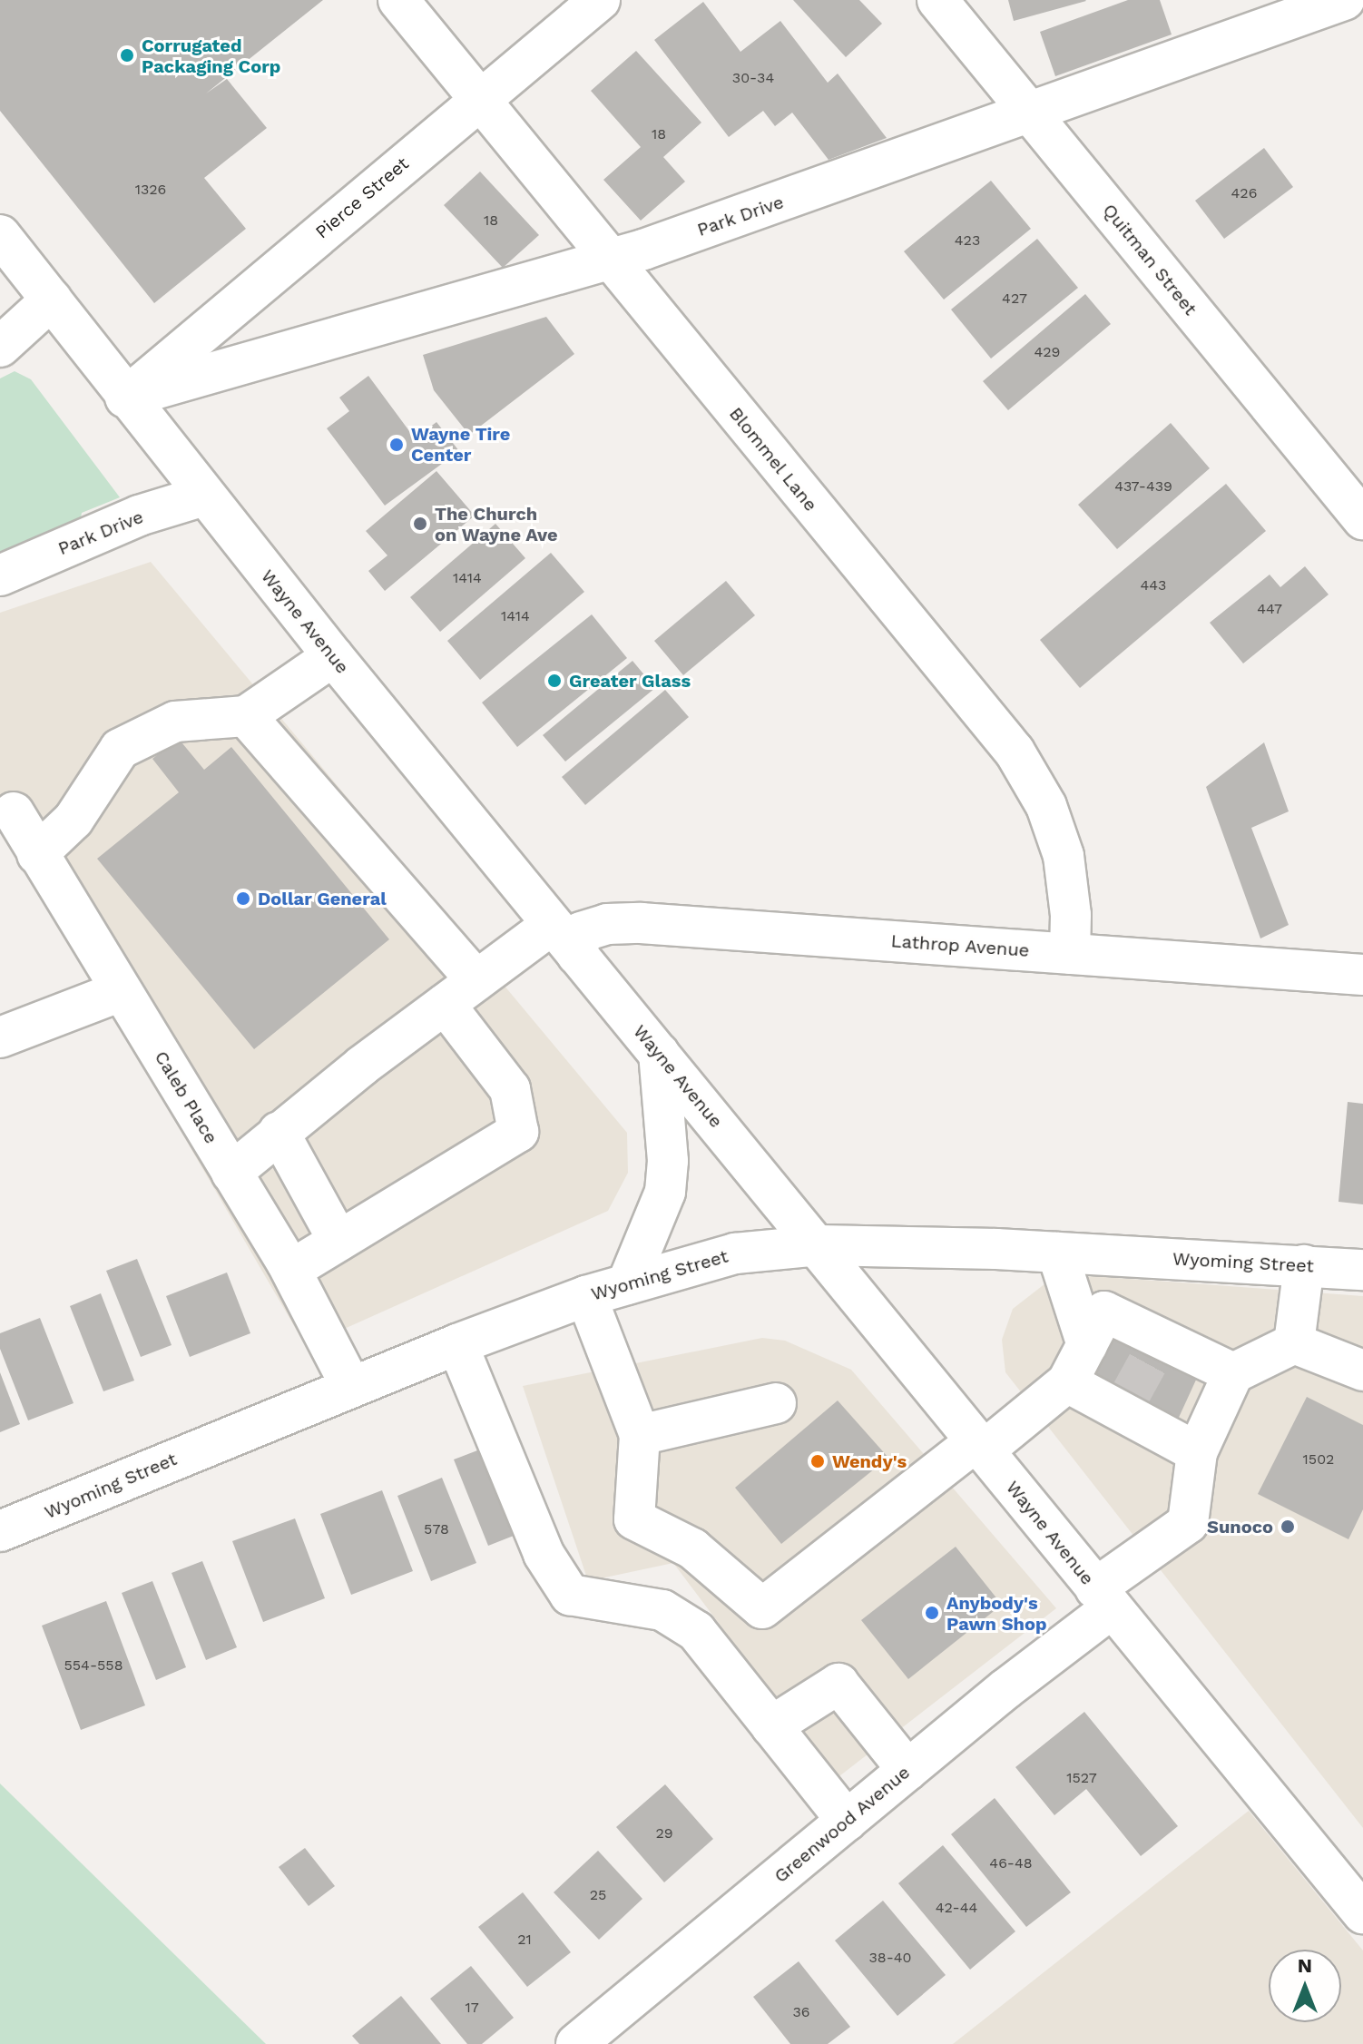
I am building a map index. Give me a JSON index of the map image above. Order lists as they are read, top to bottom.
{
  "streets": {
    "street": [
      "Pierce Street",
      "Park Drive",
      "Quitman Street",
      "Blommel Lane",
      "Wayne Avenue",
      "Lathrop Avenue",
      "Caleb Place",
      "Wyoming Street",
      "Greenwood Avenue"
    ]
  },
  "crossings": [
    ["Pierce Street", "Park Drive"],
    ["Pierce Street", "Blommel Lane"],
    ["Pierce Street", "Wayne Avenue"],
    ["Park Drive", "Quitman Street"],
    ["Park Drive", "Blommel Lane"],
    ["Park Drive", "Wayne Avenue"],
    ["Blommel Lane", "Lathrop Avenue"],
    ["Wayne Avenue", "Lathrop Avenue"],
    ["Wayne Avenue", "Wyoming Street"],
    ["Wayne Avenue", "Greenwood Avenue"],
    ["Caleb Place", "Wyoming Street"]
  ],
  "places": [
    "Corrugated Packaging Corp",
    "Wayne Tire Center",
    "The Church on Wayne Ave",
    "Greater Glass",
    "Dollar General",
    "Wendy's",
    "Sunoco",
    "Anybody's Pawn Shop"
  ],
  "house_numbers": [
    "30-34",
    "18",
    "1326",
    "426",
    "18",
    "423",
    "427",
    "429",
    "437-439",
    "1414",
    "443",
    "447",
    "1414",
    "1502",
    "578",
    "554-558",
    "1527",
    "29",
    "46-48",
    "25",
    "42-44",
    "21",
    "38-40",
    "17",
    "36"
  ],
  "north": "top"
}
